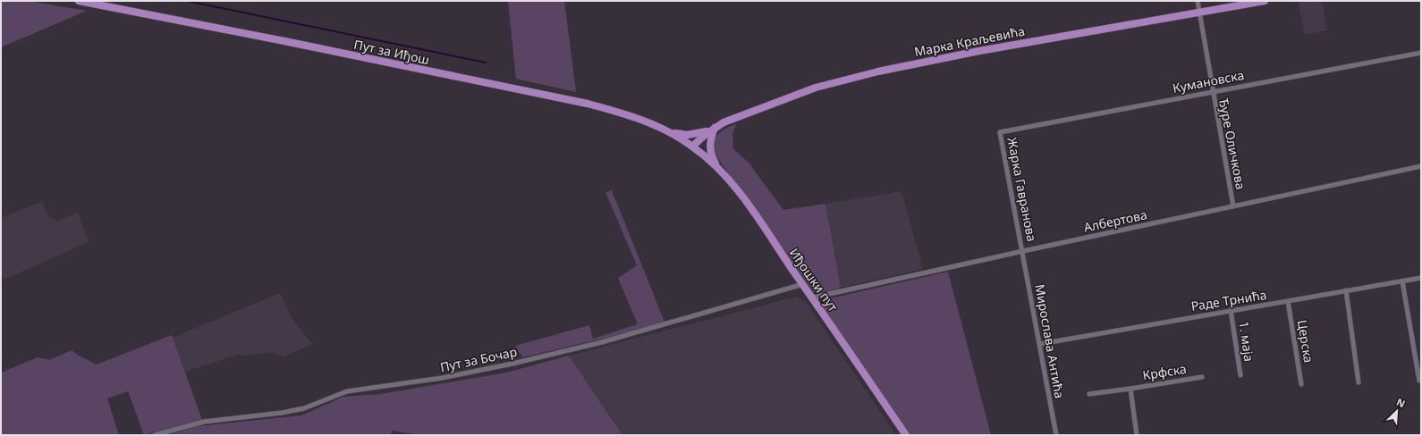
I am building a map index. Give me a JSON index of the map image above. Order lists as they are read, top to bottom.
{
  "streets": {
    "main road": ["Марка Краљевића", "Пут за Иђош", "Иђошки пут"],
    "street": [
      "Кумановска",
      "Ђуре Оличкова",
      "Жарка Гавранова",
      "Албертова",
      "Раде Трнића",
      "Мирослава Антића",
      "1. маја",
      "Церска",
      "Пут за Бочар",
      "Крфска"
    ]
  },
  "crossings": [
    ["Марка Краљевића", "Пут за Иђош"],
    ["Марка Краљевића", "Ђуре Оличкова"],
    ["Марка Краљевића", "Иђошки пут"],
    ["Пут за Иђош", "Иђошки пут"],
    ["Кумановска", "Ђуре Оличкова"],
    ["Кумановска", "Жарка Гавранова"],
    ["Ђуре Оличкова", "Албертова"],
    ["Жарка Гавранова", "Албертова"],
    ["Жарка Гавранова", "Мирослава Антића"],
    ["Албертова", "Иђошки пут"],
    ["Албертова", "Мирослава Антића"],
    ["Иђошки пут", "Пут за Бочар"],
    ["Раде Трнића", "Мирослава Антића"],
    ["Раде Трнића", "1. маја"],
    ["Раде Трнића", "Церска"]
  ],
  "north": "top right"
}
